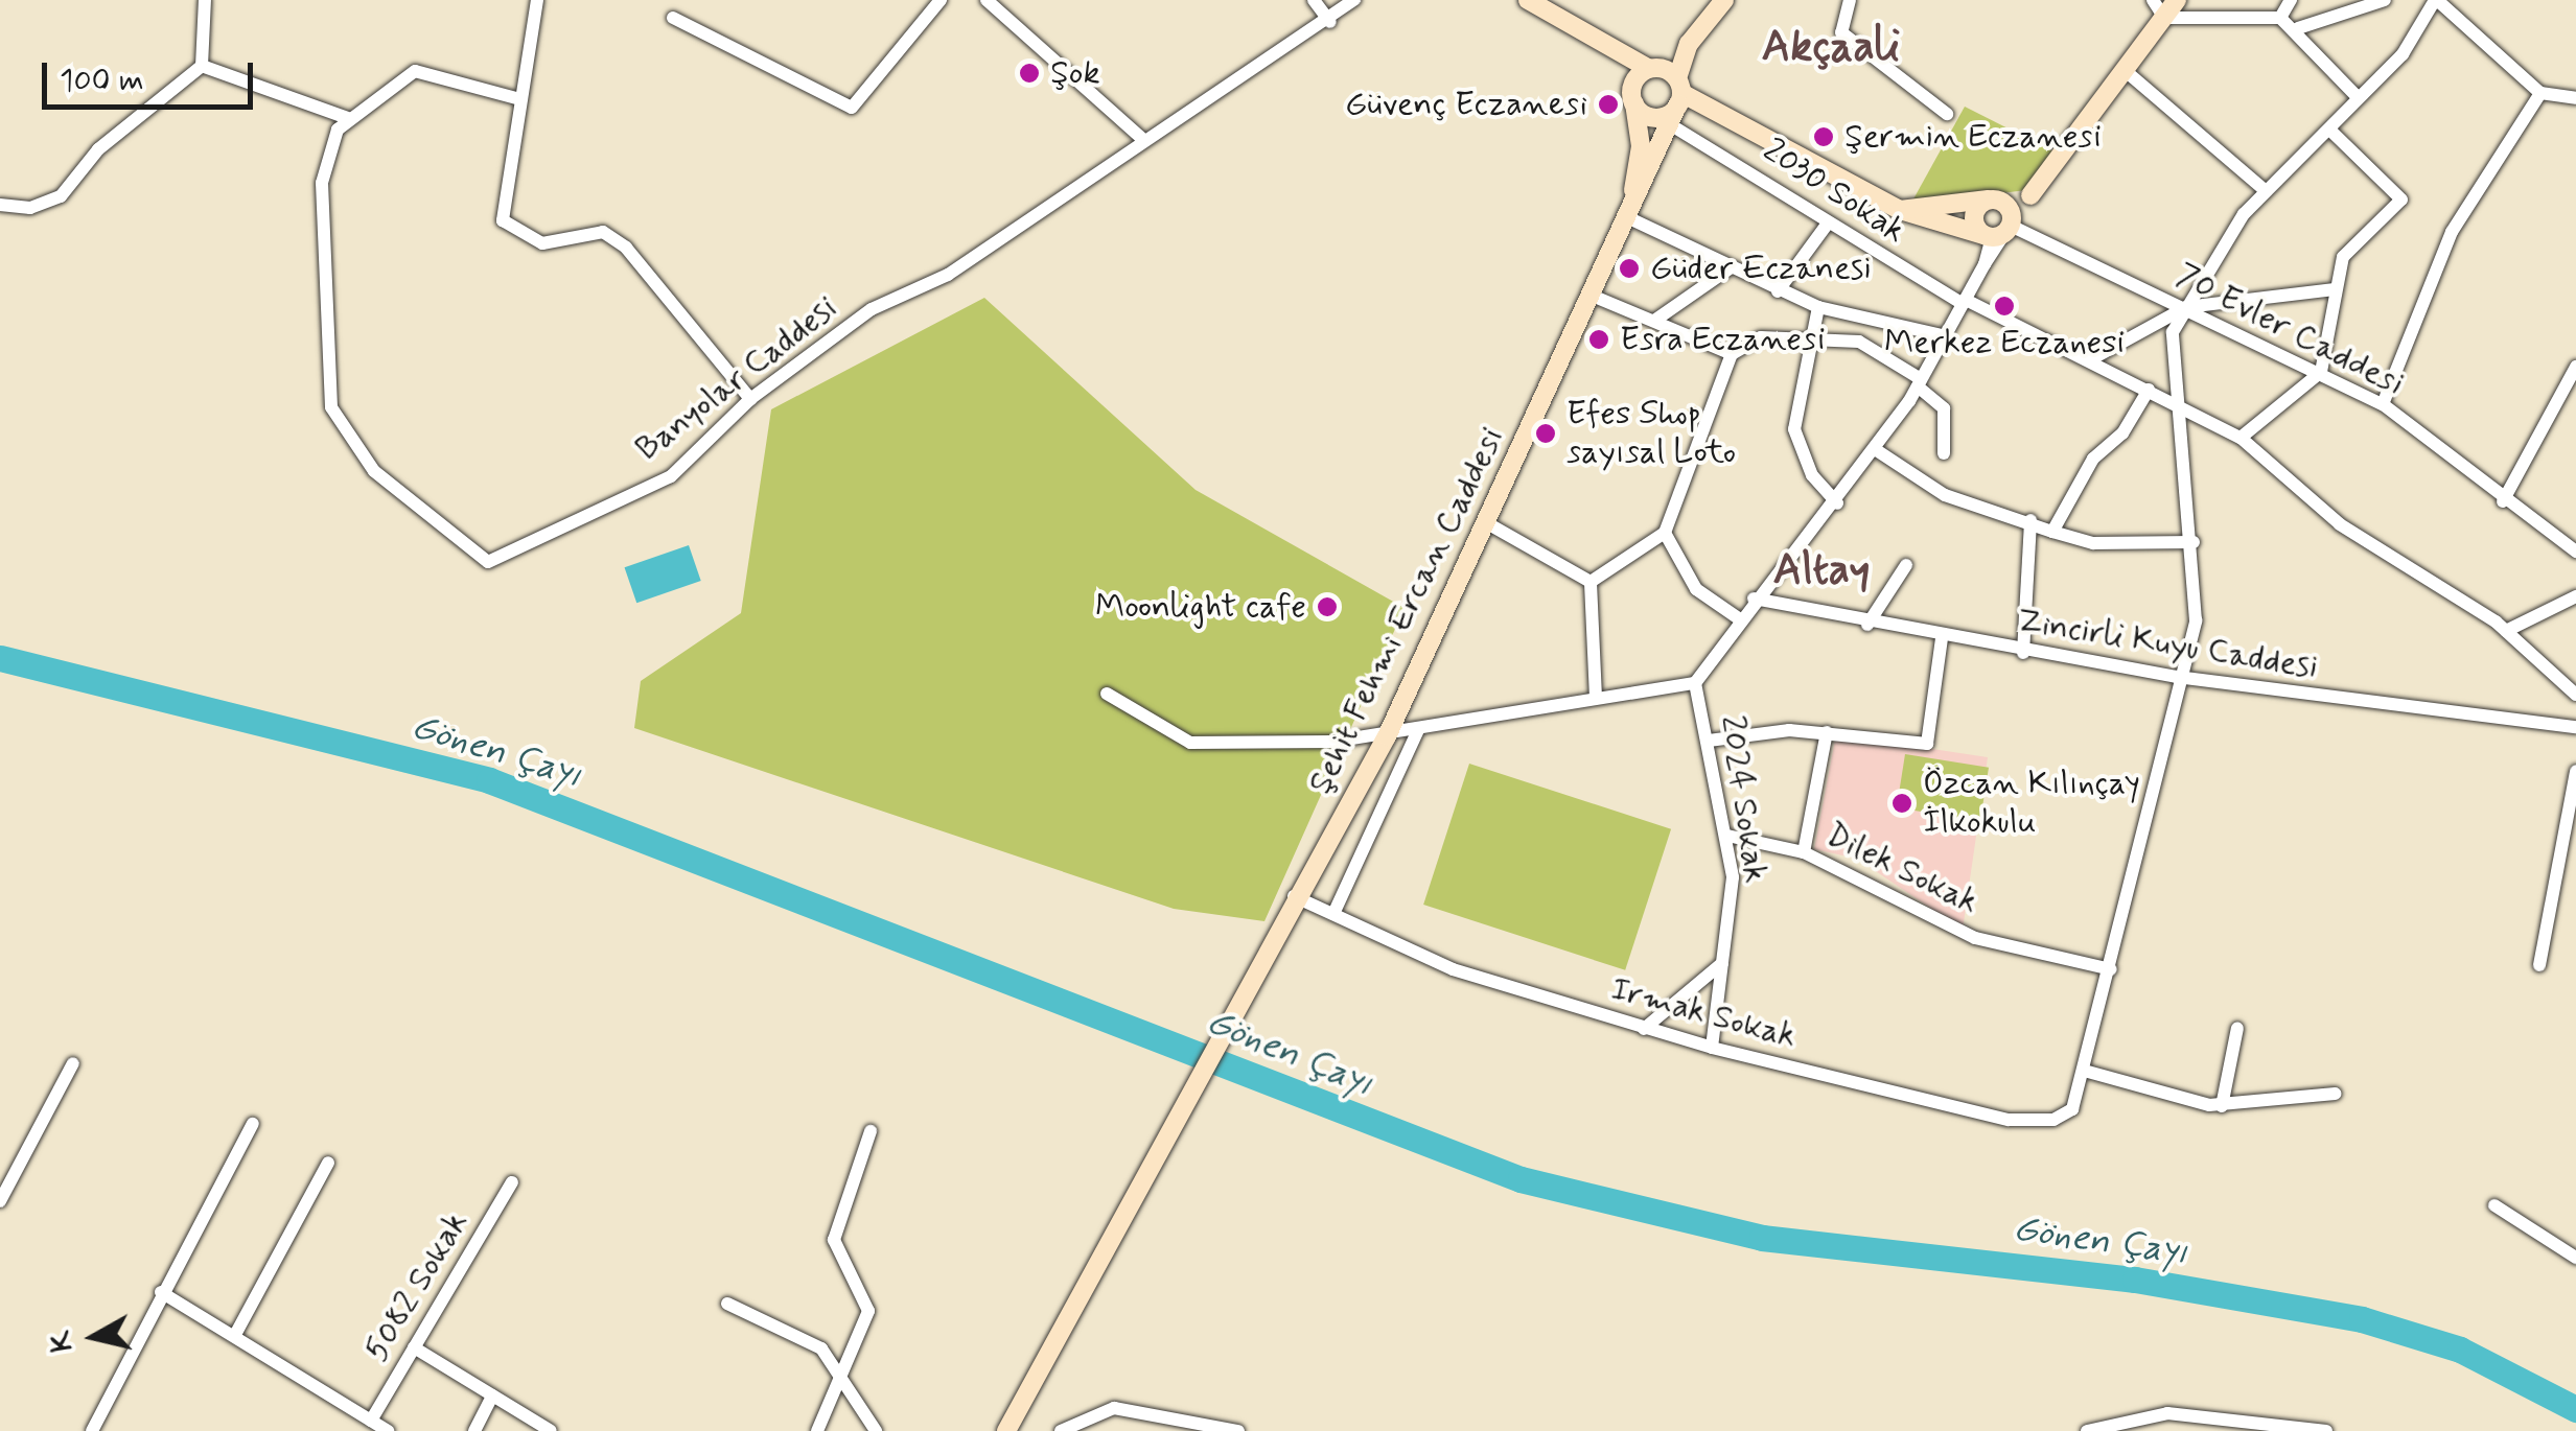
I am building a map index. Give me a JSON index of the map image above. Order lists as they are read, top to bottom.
{
  "streets": {
    "main road": ["Şehit Fehmi Ercan Caddesi"],
    "street": [
      "2030 Sokak",
      "70 Evler Caddesi",
      "Banyolar Caddesi",
      "Zincirli Kuyu Caddesi",
      "2024 Sokak",
      "Dilek Sokak",
      "Irmak Sokak",
      "5082 Sokak"
    ]
  },
  "crossings": [
    ["2030 Sokak", "Şehit Fehmi Ercan Caddesi"],
    ["2030 Sokak", "Irmak Sokak"],
    ["70 Evler Caddesi", "Irmak Sokak"],
    ["Şehit Fehmi Ercan Caddesi", "Irmak Sokak"],
    ["Zincirli Kuyu Caddesi", "Irmak Sokak"],
    ["2024 Sokak", "Dilek Sokak"],
    ["2024 Sokak", "Irmak Sokak"],
    ["Dilek Sokak", "Irmak Sokak"]
  ],
  "districts": ["Akçaali", "Altay"],
  "water": ["Gönen Çayı"],
  "places": [
    "Şok",
    "Güvenç Eczanesi",
    "Şermin Eczanesi",
    "Güder Eczanesi",
    "Merkez Eczanesi",
    "Esra Eczanesi",
    "Efes Shop sayısal Loto",
    "Moonlight cafe",
    "Özcan Kılınçay İlkokulu"
  ],
  "scale_bar": "100 m",
  "north": "left"
}
